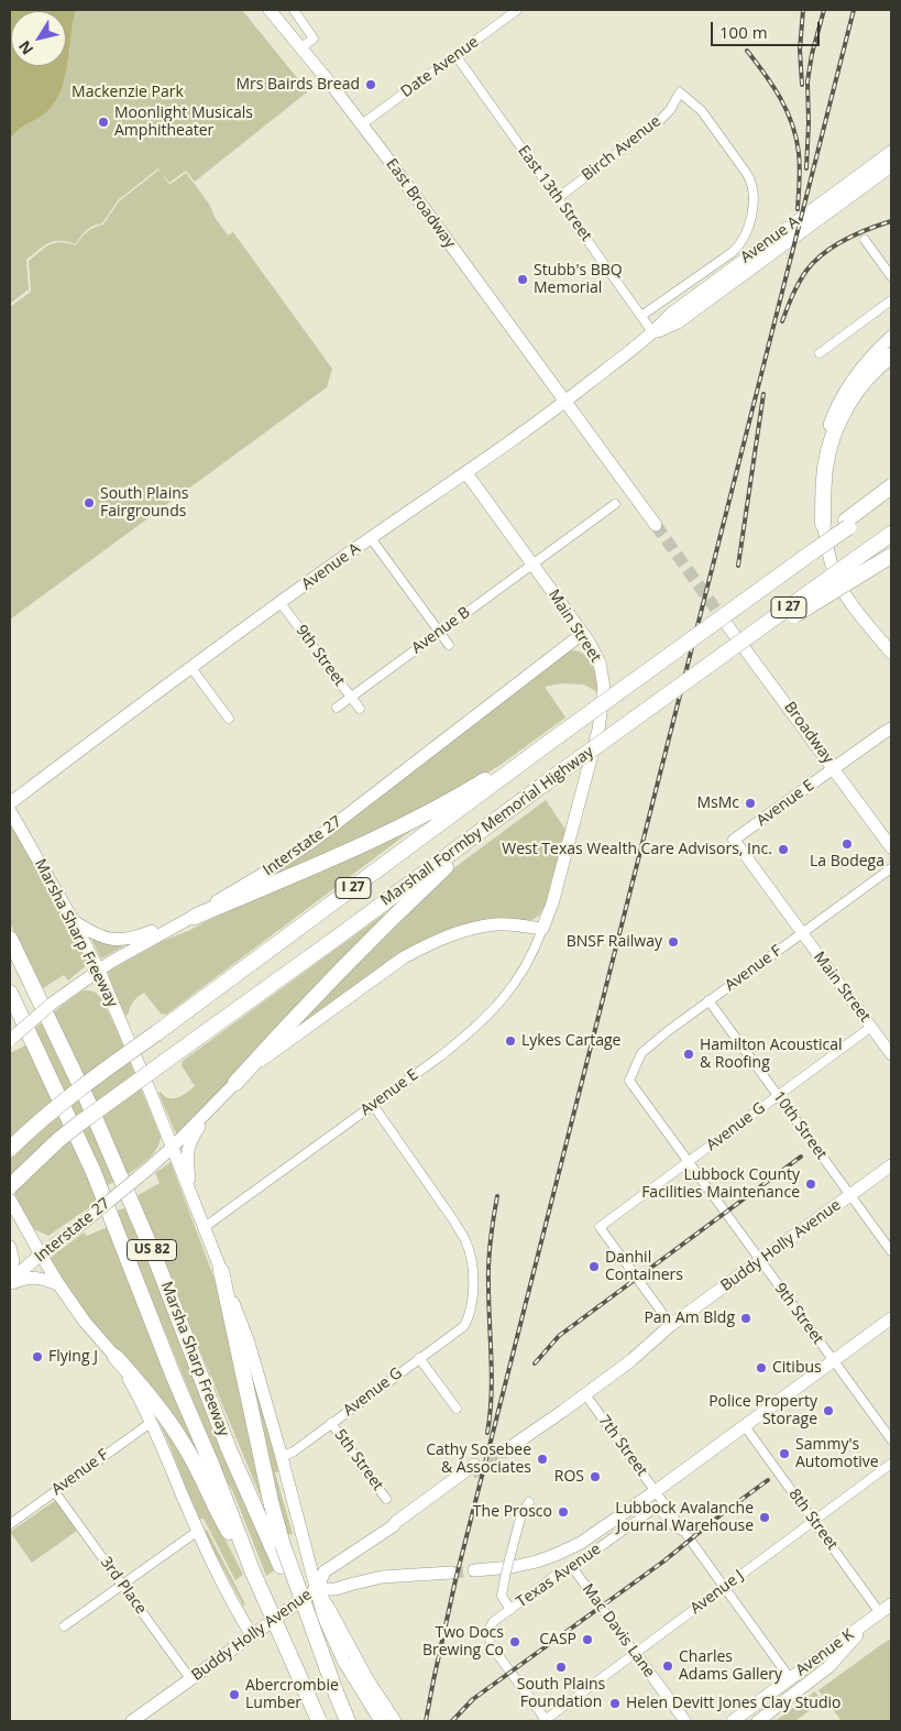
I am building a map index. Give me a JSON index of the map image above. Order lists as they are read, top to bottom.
{
  "streets": {
    "highway": [
      "I 27",
      "Marshall Formby Memorial Highway",
      "Marsha Sharp Freeway",
      "US 82"
    ],
    "main road": [
      "East Broadway",
      "Avenue A",
      "Main Street",
      "Broadway",
      "Avenue E",
      "Interstate 27",
      "Buddy Holly Avenue",
      "Texas Avenue",
      "Avenue K"
    ],
    "street": [
      "Date Avenue",
      "Birch Avenue",
      "East 13th Street",
      "Avenue B",
      "9th Street",
      "Avenue F",
      "10th Street",
      "Avenue G",
      "7th Street",
      "5th Street",
      "8th Street",
      "3rd Place",
      "Avenue J",
      "Mac Davis Lane"
    ]
  },
  "crossings": [
    ["Date Avenue", "East 13th Street"],
    ["Date Avenue", "East Broadway"],
    ["Birch Avenue", "East 13th Street"],
    ["East 13th Street", "Avenue A"],
    ["East Broadway", "Avenue A"],
    ["Avenue A", "Main Street"],
    ["Avenue A", "9th Street"],
    ["Main Street", "Avenue B"],
    ["Main Street", "Avenue E"],
    ["Main Street", "Interstate 27"],
    ["Main Street", "Avenue F"],
    ["Main Street", "Avenue G"],
    ["Avenue B", "9th Street"],
    ["9th Street", "Avenue F"],
    ["9th Street", "Avenue G"],
    ["9th Street", "Buddy Holly Avenue"],
    ["9th Street", "Texas Avenue"],
    ["Broadway", "Avenue E"],
    ["Avenue E", "Interstate 27"],
    ["Avenue E", "Marsha Sharp Freeway"],
    ["Avenue E", "Avenue G"],
    ["Interstate 27", "Marsha Sharp Freeway"],
    ["Marsha Sharp Freeway", "Avenue G"],
    ["Marsha Sharp Freeway", "Buddy Holly Avenue"],
    ["Avenue F", "10th Street"],
    ["Avenue F", "3rd Place"],
    ["10th Street", "Avenue G"],
    ["10th Street", "Buddy Holly Avenue"],
    ["Avenue G", "Buddy Holly Avenue"],
    ["Avenue G", "5th Street"],
    ["Buddy Holly Avenue", "3rd Place"],
    ["7th Street", "Texas Avenue"],
    ["7th Street", "Avenue J"],
    ["7th Street", "Avenue K"],
    ["8th Street", "Texas Avenue"],
    ["8th Street", "Avenue J"],
    ["8th Street", "Avenue K"],
    ["Texas Avenue", "Avenue J"],
    ["Texas Avenue", "Mac Davis Lane"],
    ["Avenue J", "Mac Davis Lane"]
  ],
  "parks": ["Mackenzie Park"],
  "places": [
    "Mrs Bairds Bread",
    "Moonlight Musicals Amphitheater",
    "Stubb's BBQ Memorial",
    "South Plains Fairgrounds",
    "MsMc",
    "La Bodega",
    "West Texas Wealth Care Advisors, Inc.",
    "BNSF Railway",
    "Lykes Cartage",
    "Hamilton Acoustical & Roofing",
    "Lubbock County Facilities Maintenance",
    "Danhil Containers",
    "Pan Am Bldg",
    "Flying J",
    "Citibus",
    "Police Property Storage",
    "Sammy's Automotive",
    "Cathy Sosebee & Associates",
    "ROS",
    "The Prosco",
    "Lubbock Avalanche Journal Warehouse",
    "CASP",
    "Two Docs Brewing Co",
    "Charles Adams Gallery",
    "South Plains Foundation",
    "Abercrombie Lumber",
    "Helen Devitt Jones Clay Studio"
  ],
  "scale_bar": "100 m",
  "north": "bottom left"
}
